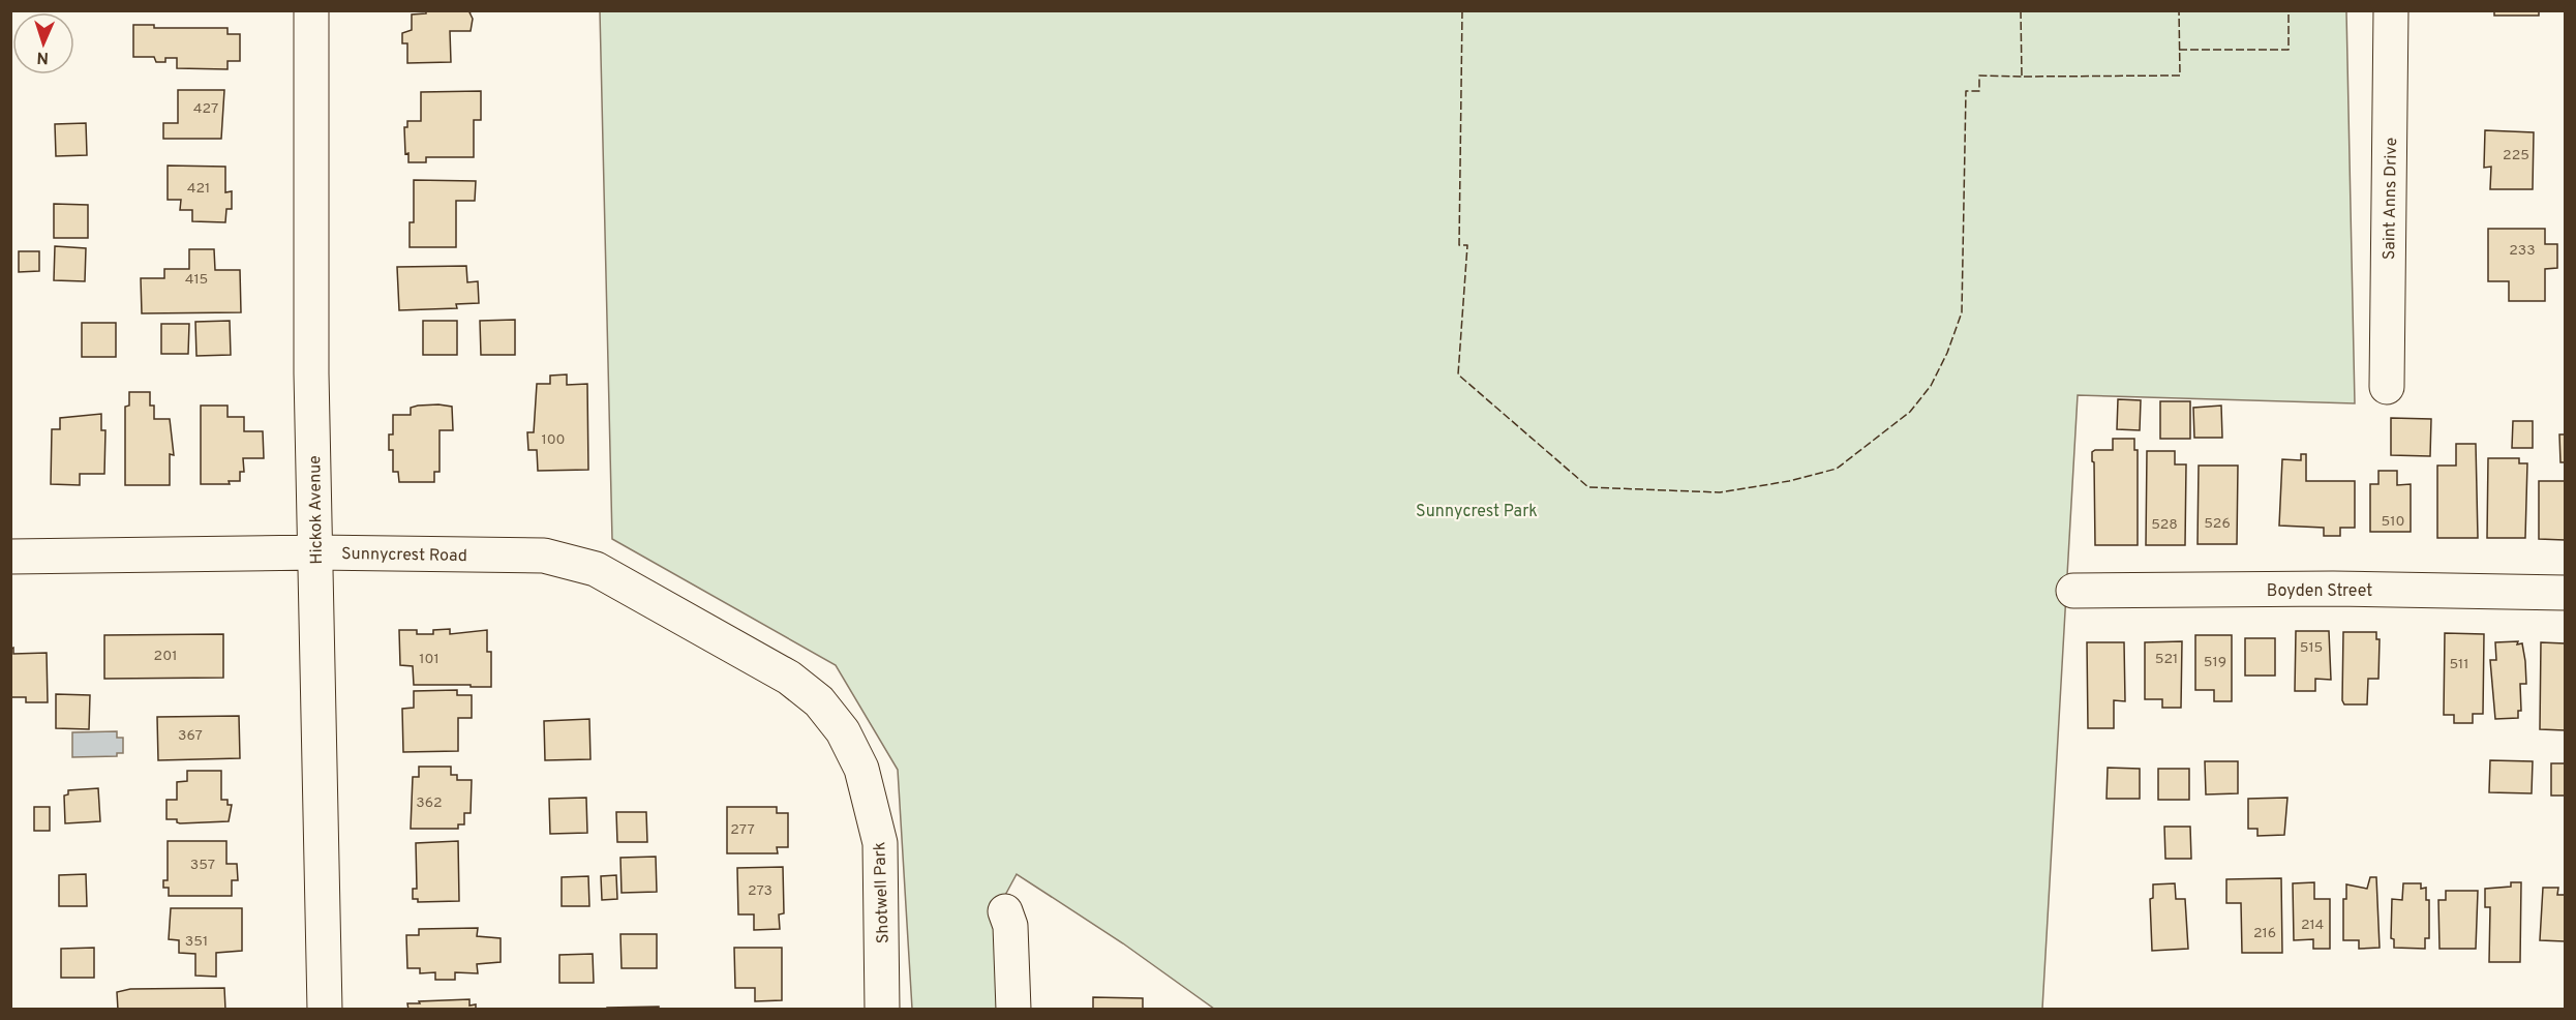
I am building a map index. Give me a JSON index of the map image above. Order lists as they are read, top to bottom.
{
  "streets": {
    "street": [
      "Saint Anns Drive",
      "Hickok Avenue",
      "Sunnycrest Road",
      "Boyden Street",
      "Shotwell Park"
    ]
  },
  "crossings": [
    ["Hickok Avenue", "Sunnycrest Road"],
    ["Sunnycrest Road", "Shotwell Park"]
  ],
  "parks": ["Sunnycrest Park"],
  "house_numbers": [
    "427",
    "225",
    "421",
    "233",
    "415",
    "100",
    "510",
    "526",
    "528",
    "515",
    "201",
    "101",
    "521",
    "519",
    "511",
    "367",
    "362",
    "277",
    "357",
    "273",
    "214",
    "216",
    "351"
  ],
  "north": "bottom"
}
